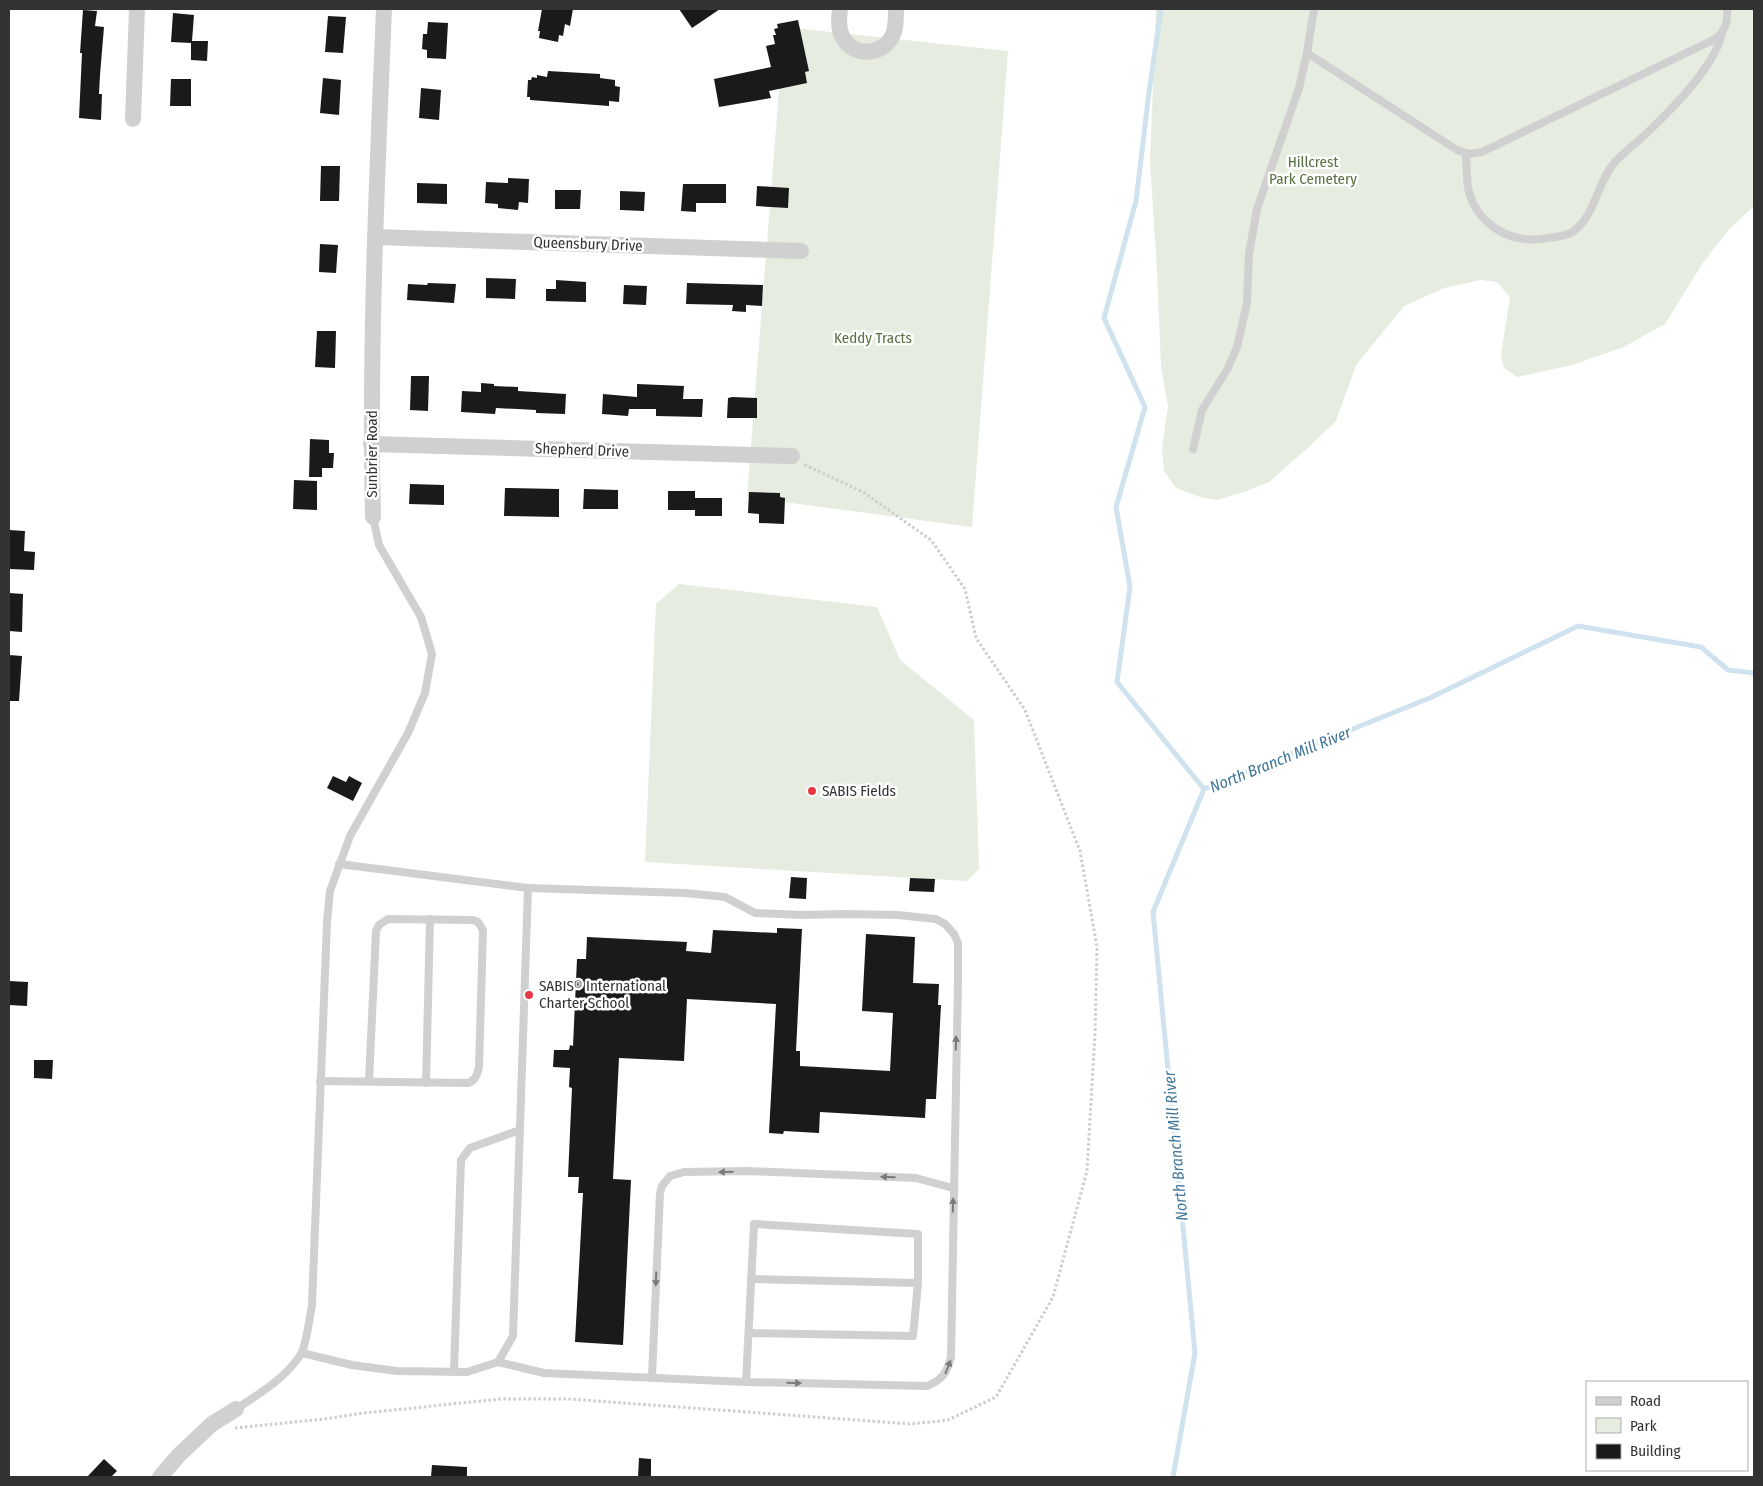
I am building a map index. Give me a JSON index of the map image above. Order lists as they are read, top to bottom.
{
  "streets": {
    "street": ["Queensbury Drive", "Shepherd Drive", "Sunbrier Road"]
  },
  "crossings": [
    ["Queensbury Drive", "Sunbrier Road"],
    ["Shepherd Drive", "Sunbrier Road"]
  ],
  "water": ["North Branch Mill River"],
  "parks": ["Hillcrest Park Cemetery", "Keddy Tracts"],
  "places": ["SABIS Fields", "SABIS® International Charter School"],
  "legend": ["Road", "Park", "Building"]
}
